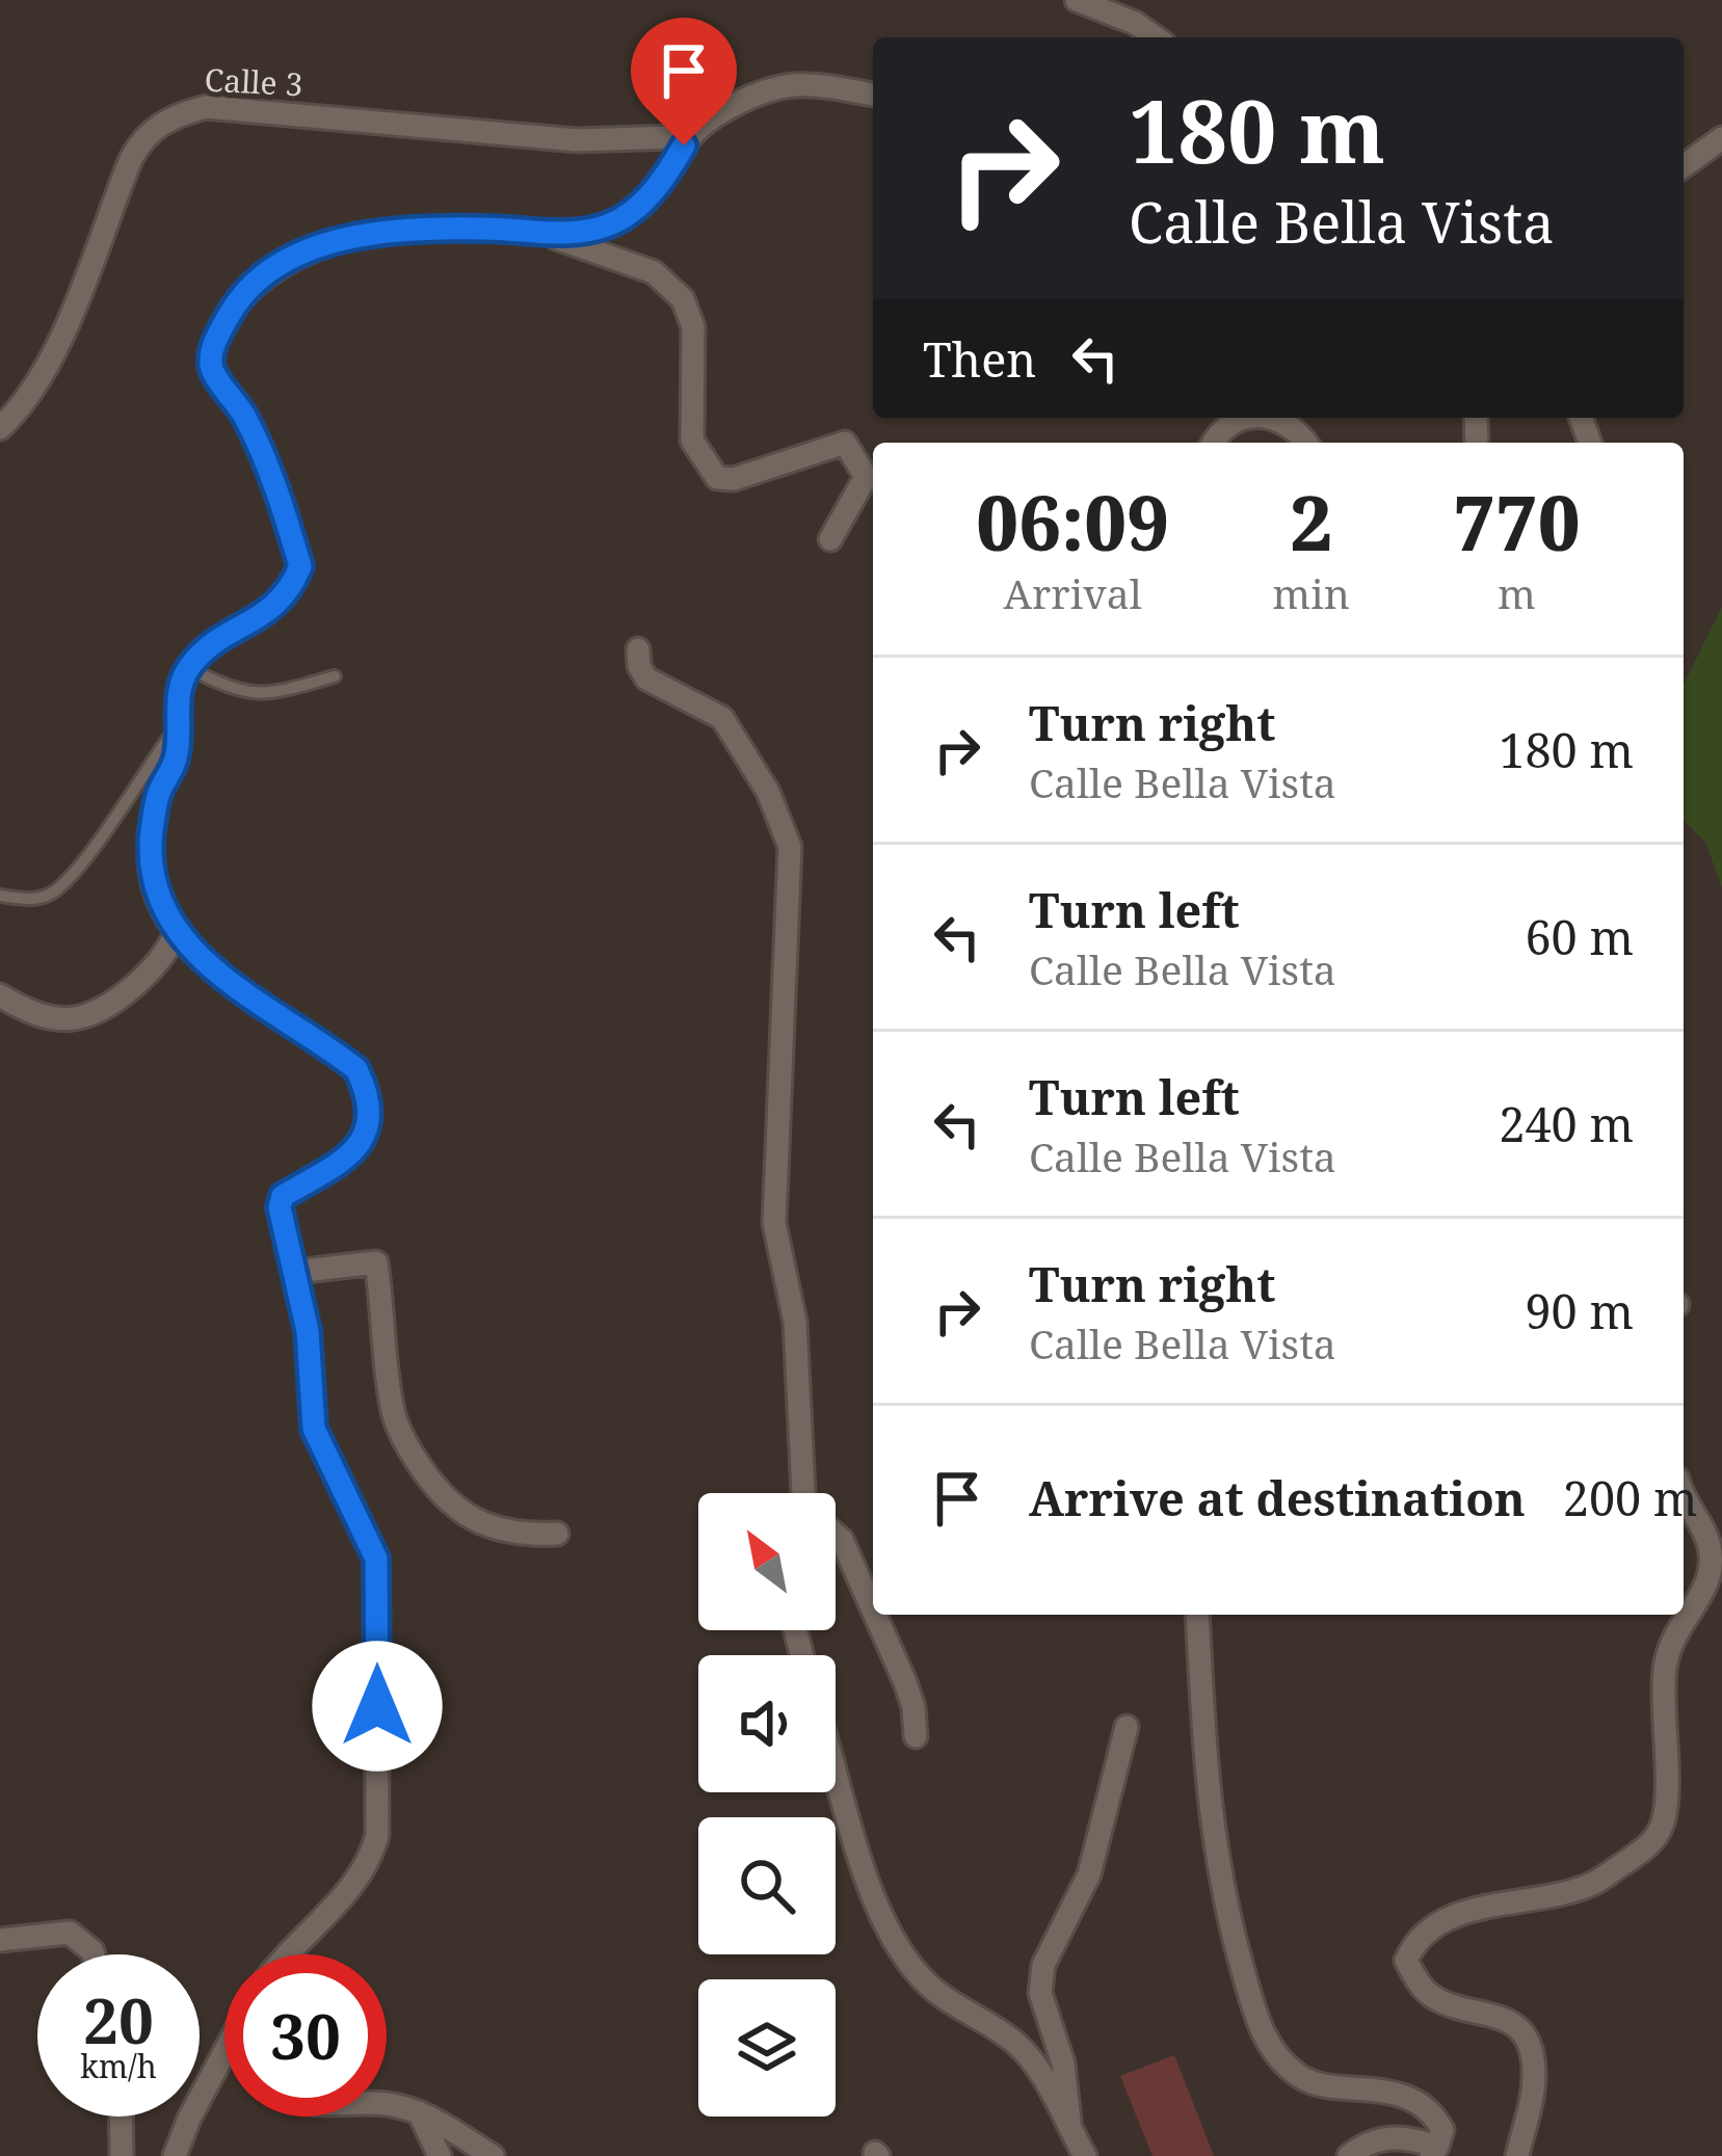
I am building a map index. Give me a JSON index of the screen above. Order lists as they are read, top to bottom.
{
  "streets": {
    "street": ["Calle 3"]
  },
  "north": "top left",
  "page": {
    "turn": ["180 m", "Calle Bella Vista"],
    "then": "Then",
    "eta": [
      "06:09",
      "Arrival",
      "2",
      "min",
      "770",
      "m"
    ],
    "list": [
      {
        "name": "Turn right",
        "note": "Calle Bella Vista",
        "value": "180 m"
      },
      {
        "name": "Turn left",
        "note": "Calle Bella Vista",
        "value": "60 m"
      },
      {
        "name": "Turn left",
        "note": "Calle Bella Vista",
        "value": "240 m"
      },
      {
        "name": "Turn right",
        "note": "Calle Bella Vista",
        "value": "90 m"
      },
      {
        "name": "Arrive at destination",
        "value": "200 m"
      }
    ],
    "speed": "20 km/h",
    "limit": "30"
  }
}
